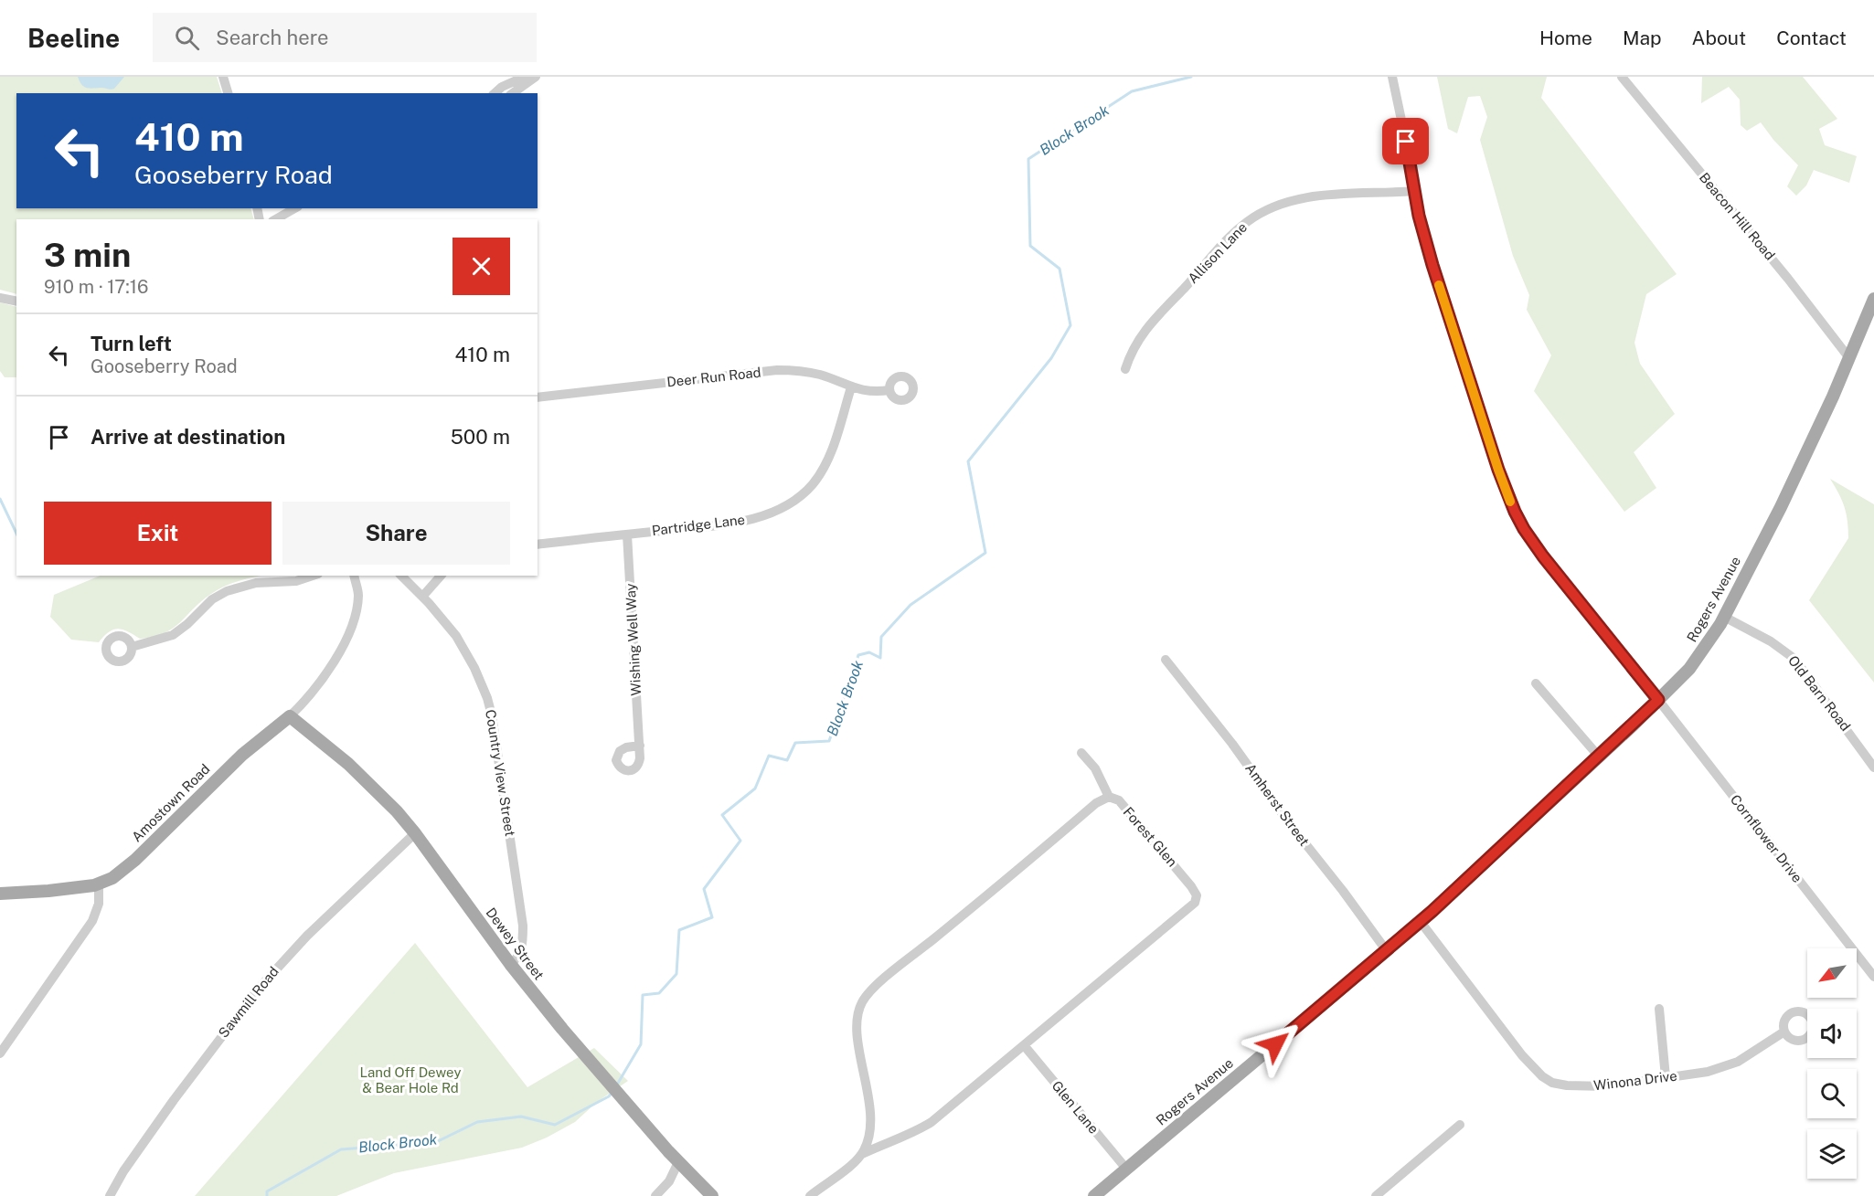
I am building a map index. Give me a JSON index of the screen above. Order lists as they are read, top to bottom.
{
  "streets": {
    "main road": ["Rogers Avenue", "Amostown Road", "Dewey Street"],
    "street": [
      "Beacon Hill Road",
      "Allison Lane",
      "Deer Run Road",
      "Partridge Lane",
      "Wishing Well Way",
      "Old Barn Road",
      "Country View Street",
      "Amherst Street",
      "Forest Glen",
      "Cornflower Drive",
      "Sawmill Road",
      "Winona Drive",
      "Glen Lane"
    ]
  },
  "crossings": [
    ["Beacon Hill Road", "Rogers Avenue"],
    ["Allison Lane", "Cornflower Drive"],
    ["Deer Run Road", "Partridge Lane"],
    ["Partridge Lane", "Wishing Well Way"],
    ["Rogers Avenue", "Old Barn Road"],
    ["Rogers Avenue", "Amherst Street"],
    ["Rogers Avenue", "Cornflower Drive"],
    ["Rogers Avenue", "Winona Drive"],
    ["Rogers Avenue", "Glen Lane"],
    ["Country View Street", "Dewey Street"],
    ["Amostown Road", "Dewey Street"],
    ["Forest Glen", "Glen Lane"],
    ["Dewey Street", "Sawmill Road"]
  ],
  "water": ["Block Brook"],
  "parks": ["Land Off Dewey & Bear Hole Rd"],
  "north": "bottom left",
  "page": {
    "header": "Beeline",
    "search": "Search here",
    "nav": [
      "Home",
      "Map",
      "About",
      "Contact"
    ],
    "turn": ["410 m", "Gooseberry Road"],
    "heading": ["3 min", "910 m · 17:16"],
    "list": [
      {
        "name": "Turn left",
        "note": "Gooseberry Road",
        "value": "410 m"
      },
      {
        "name": "Arrive at destination",
        "value": "500 m"
      }
    ],
    "buttons": ["Exit", "Share"]
  }
}
